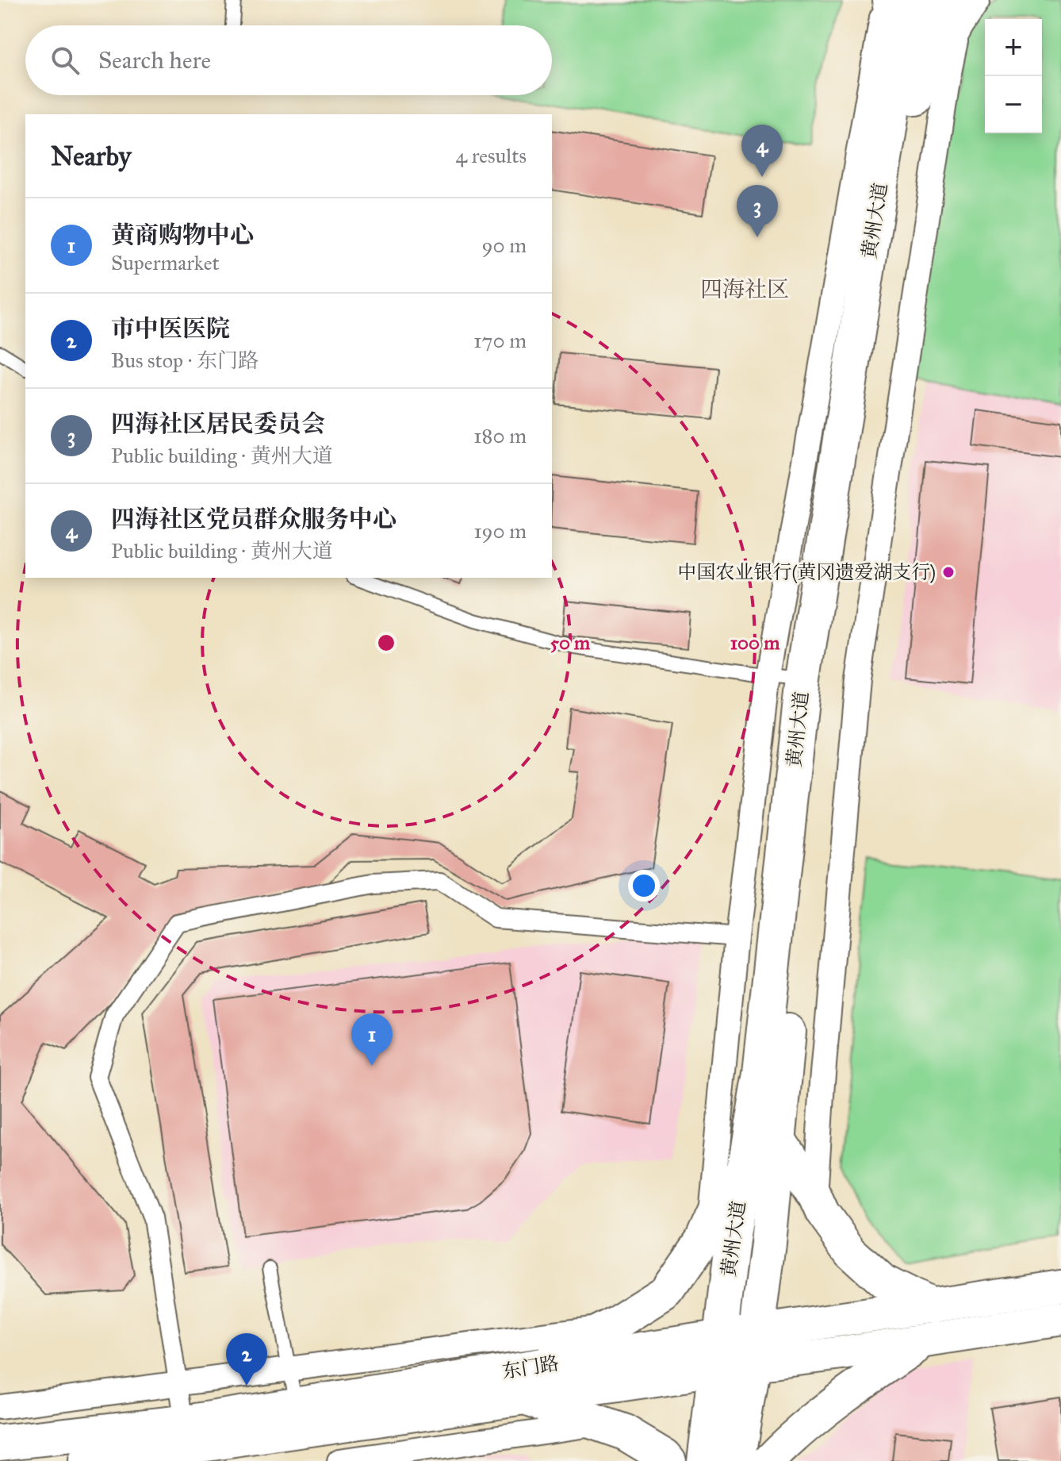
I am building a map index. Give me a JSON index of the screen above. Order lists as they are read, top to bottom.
{
  "streets": {
    "main road": ["黄州大道", "东门路"]
  },
  "crossings": [
    ["黄州大道", "东门路"]
  ],
  "districts": ["四海社区"],
  "places": ["中国农业银行(黄冈遗爱湖支行)"],
  "page": {
    "map_buttons": ["+", "−"],
    "search": "Search here",
    "heading": ["Nearby", "4 results"],
    "pins": [
      "4",
      "3",
      "1",
      "2"
    ],
    "list": [
      {
        "mark": "1",
        "name": "黄商购物中心",
        "note": "Supermarket",
        "value": "90 m"
      },
      {
        "mark": "2",
        "name": "市中医医院",
        "note": "Bus stop · 东门路",
        "value": "170 m"
      },
      {
        "mark": "3",
        "name": "四海社区居民委员会",
        "note": "Public building · 黄州大道",
        "value": "180 m"
      },
      {
        "mark": "4",
        "name": "四海社区党员群众服务中心",
        "note": "Public building · 黄州大道",
        "value": "190 m"
      }
    ]
  },
  "rings": ["50 m", "100 m"]
}
